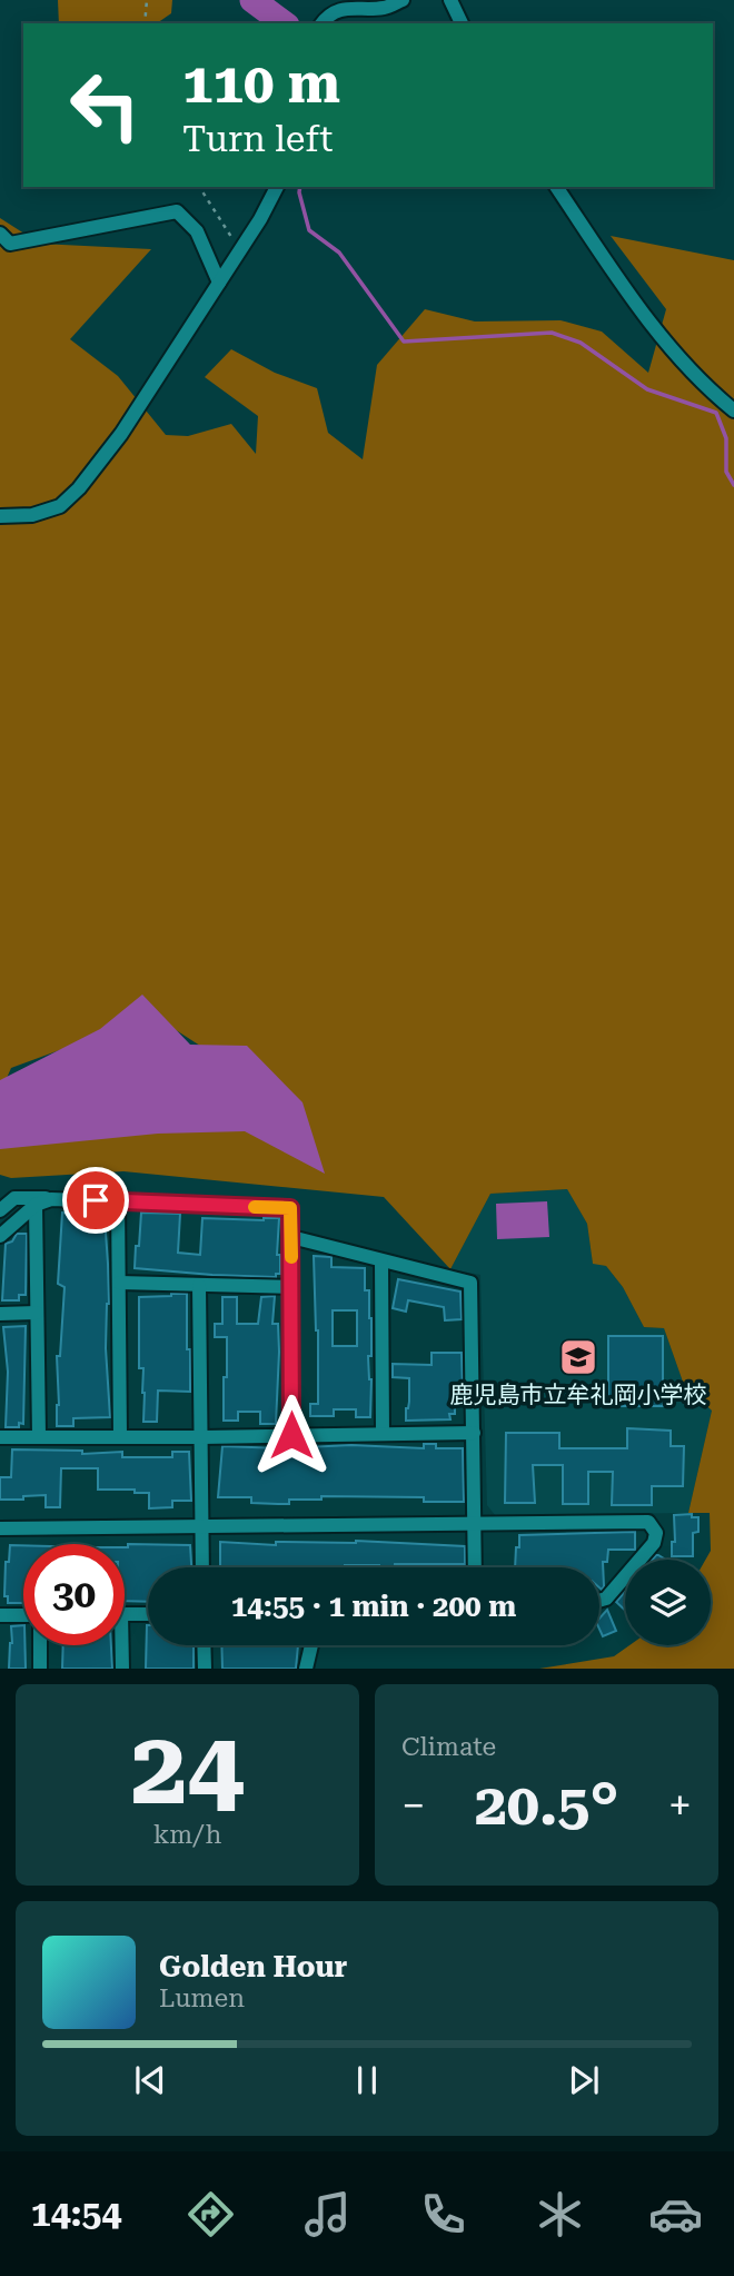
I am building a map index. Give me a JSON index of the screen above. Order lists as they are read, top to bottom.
{
  "places": {
    "school or university": ["鹿児島市立牟礼岡小学校"]
  },
  "page": {
    "turn": ["110 m", "Turn left"],
    "limit": "30",
    "trip": "14:55 · 1 min · 200 m",
    "tile": [
      ["24", "km/h"],
      "Climate"
    ],
    "heat": ["−", "20.5°", "+"],
    "song": ["Golden Hour", "Lumen"],
    "tabs": "14:54"
  }
}
